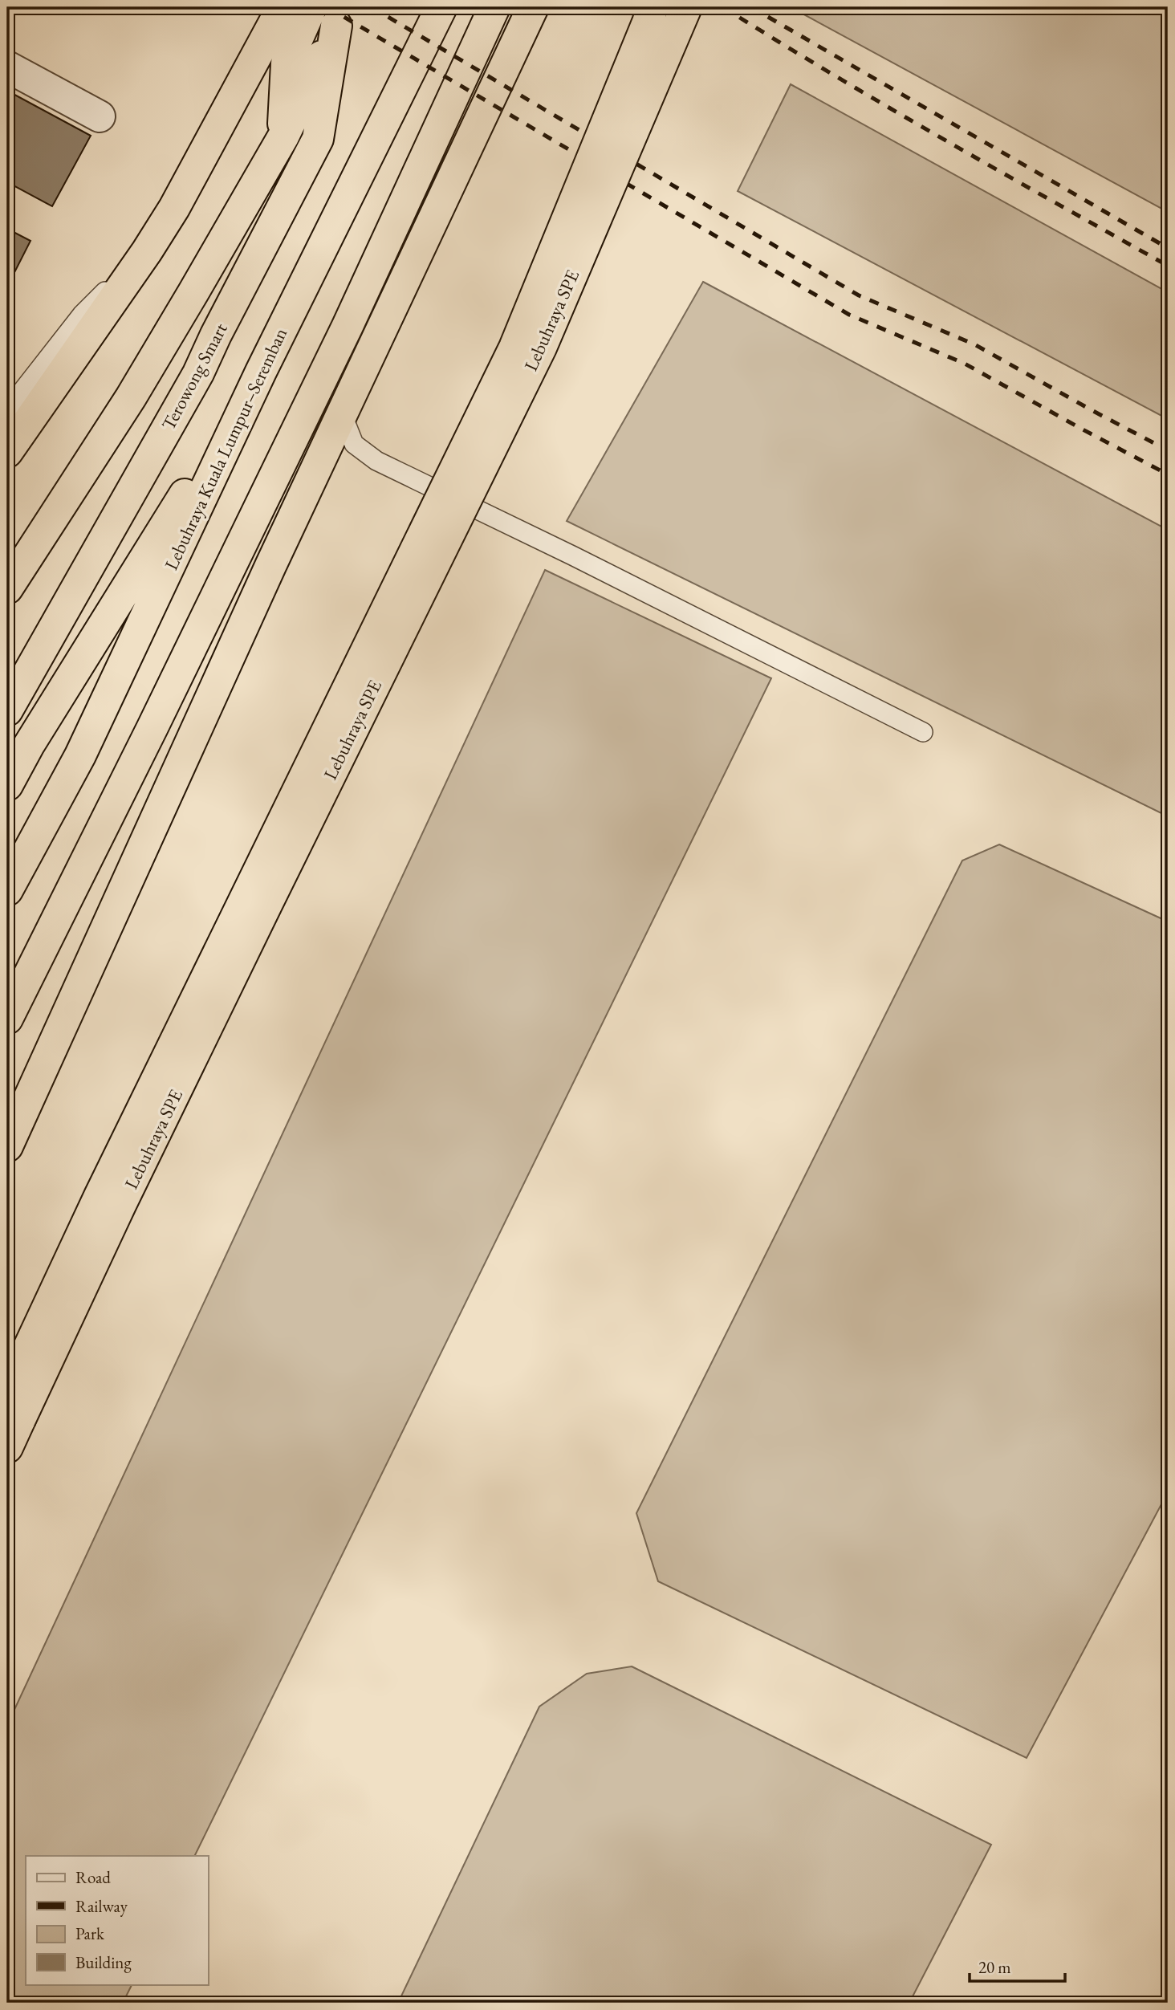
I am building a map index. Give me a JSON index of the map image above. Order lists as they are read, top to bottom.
{
  "streets": {
    "highway": ["Lebuhraya SPE", "Terowong Smart", "Lebuhraya Kuala Lumpur–Seremban"]
  },
  "legend": [
    "Road",
    "Railway",
    "Park",
    "Building"
  ],
  "scale_bar": "20 m"
}
